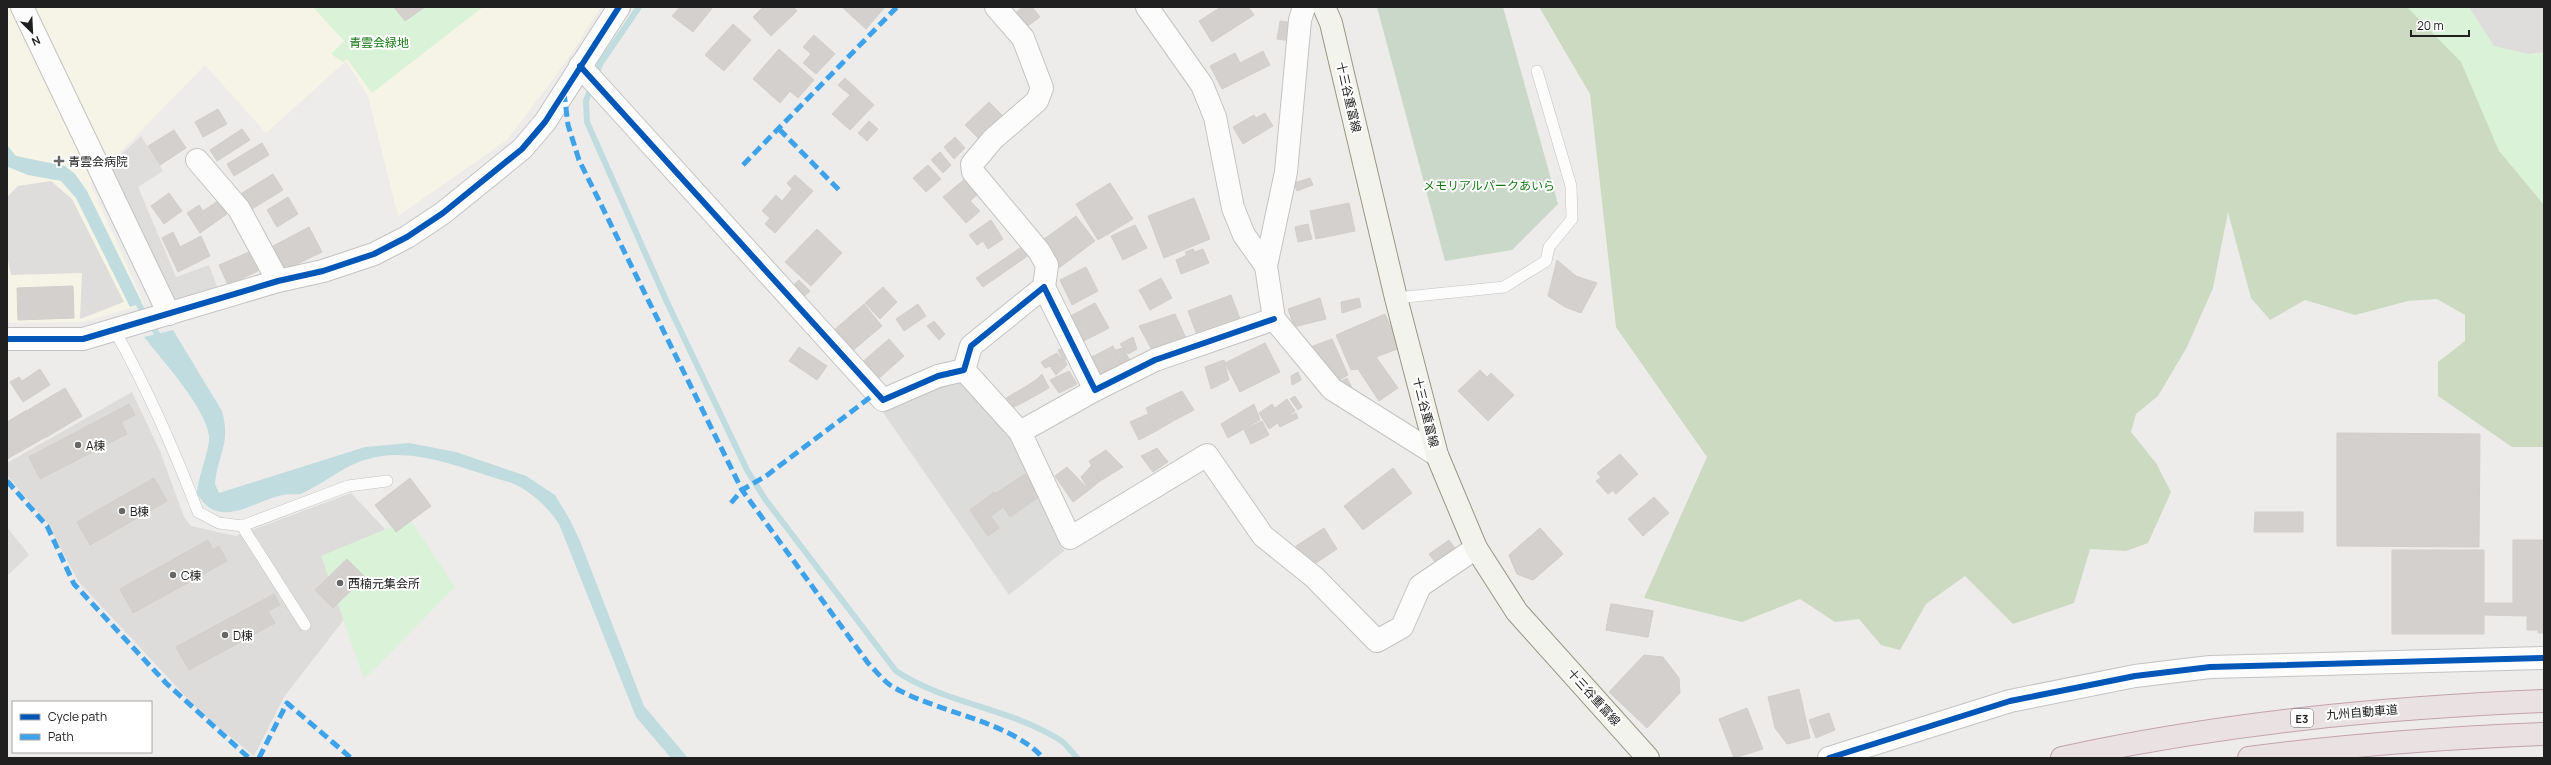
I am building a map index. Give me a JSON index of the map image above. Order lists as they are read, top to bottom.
{
  "streets": {
    "highway": ["九州自動車道", "E3"],
    "main road": ["十三谷重富線"]
  },
  "parks": ["青雲会緑地", "メモリアルパークあいら"],
  "places": {
    "health": ["青雲会病院"],
    "other": [
      "A棟",
      "B棟",
      "C棟",
      "西楠元集会所",
      "D棟"
    ]
  },
  "legend": ["Cycle path", "Path"],
  "scale_bar": "20 m",
  "north": "bottom right"
}
